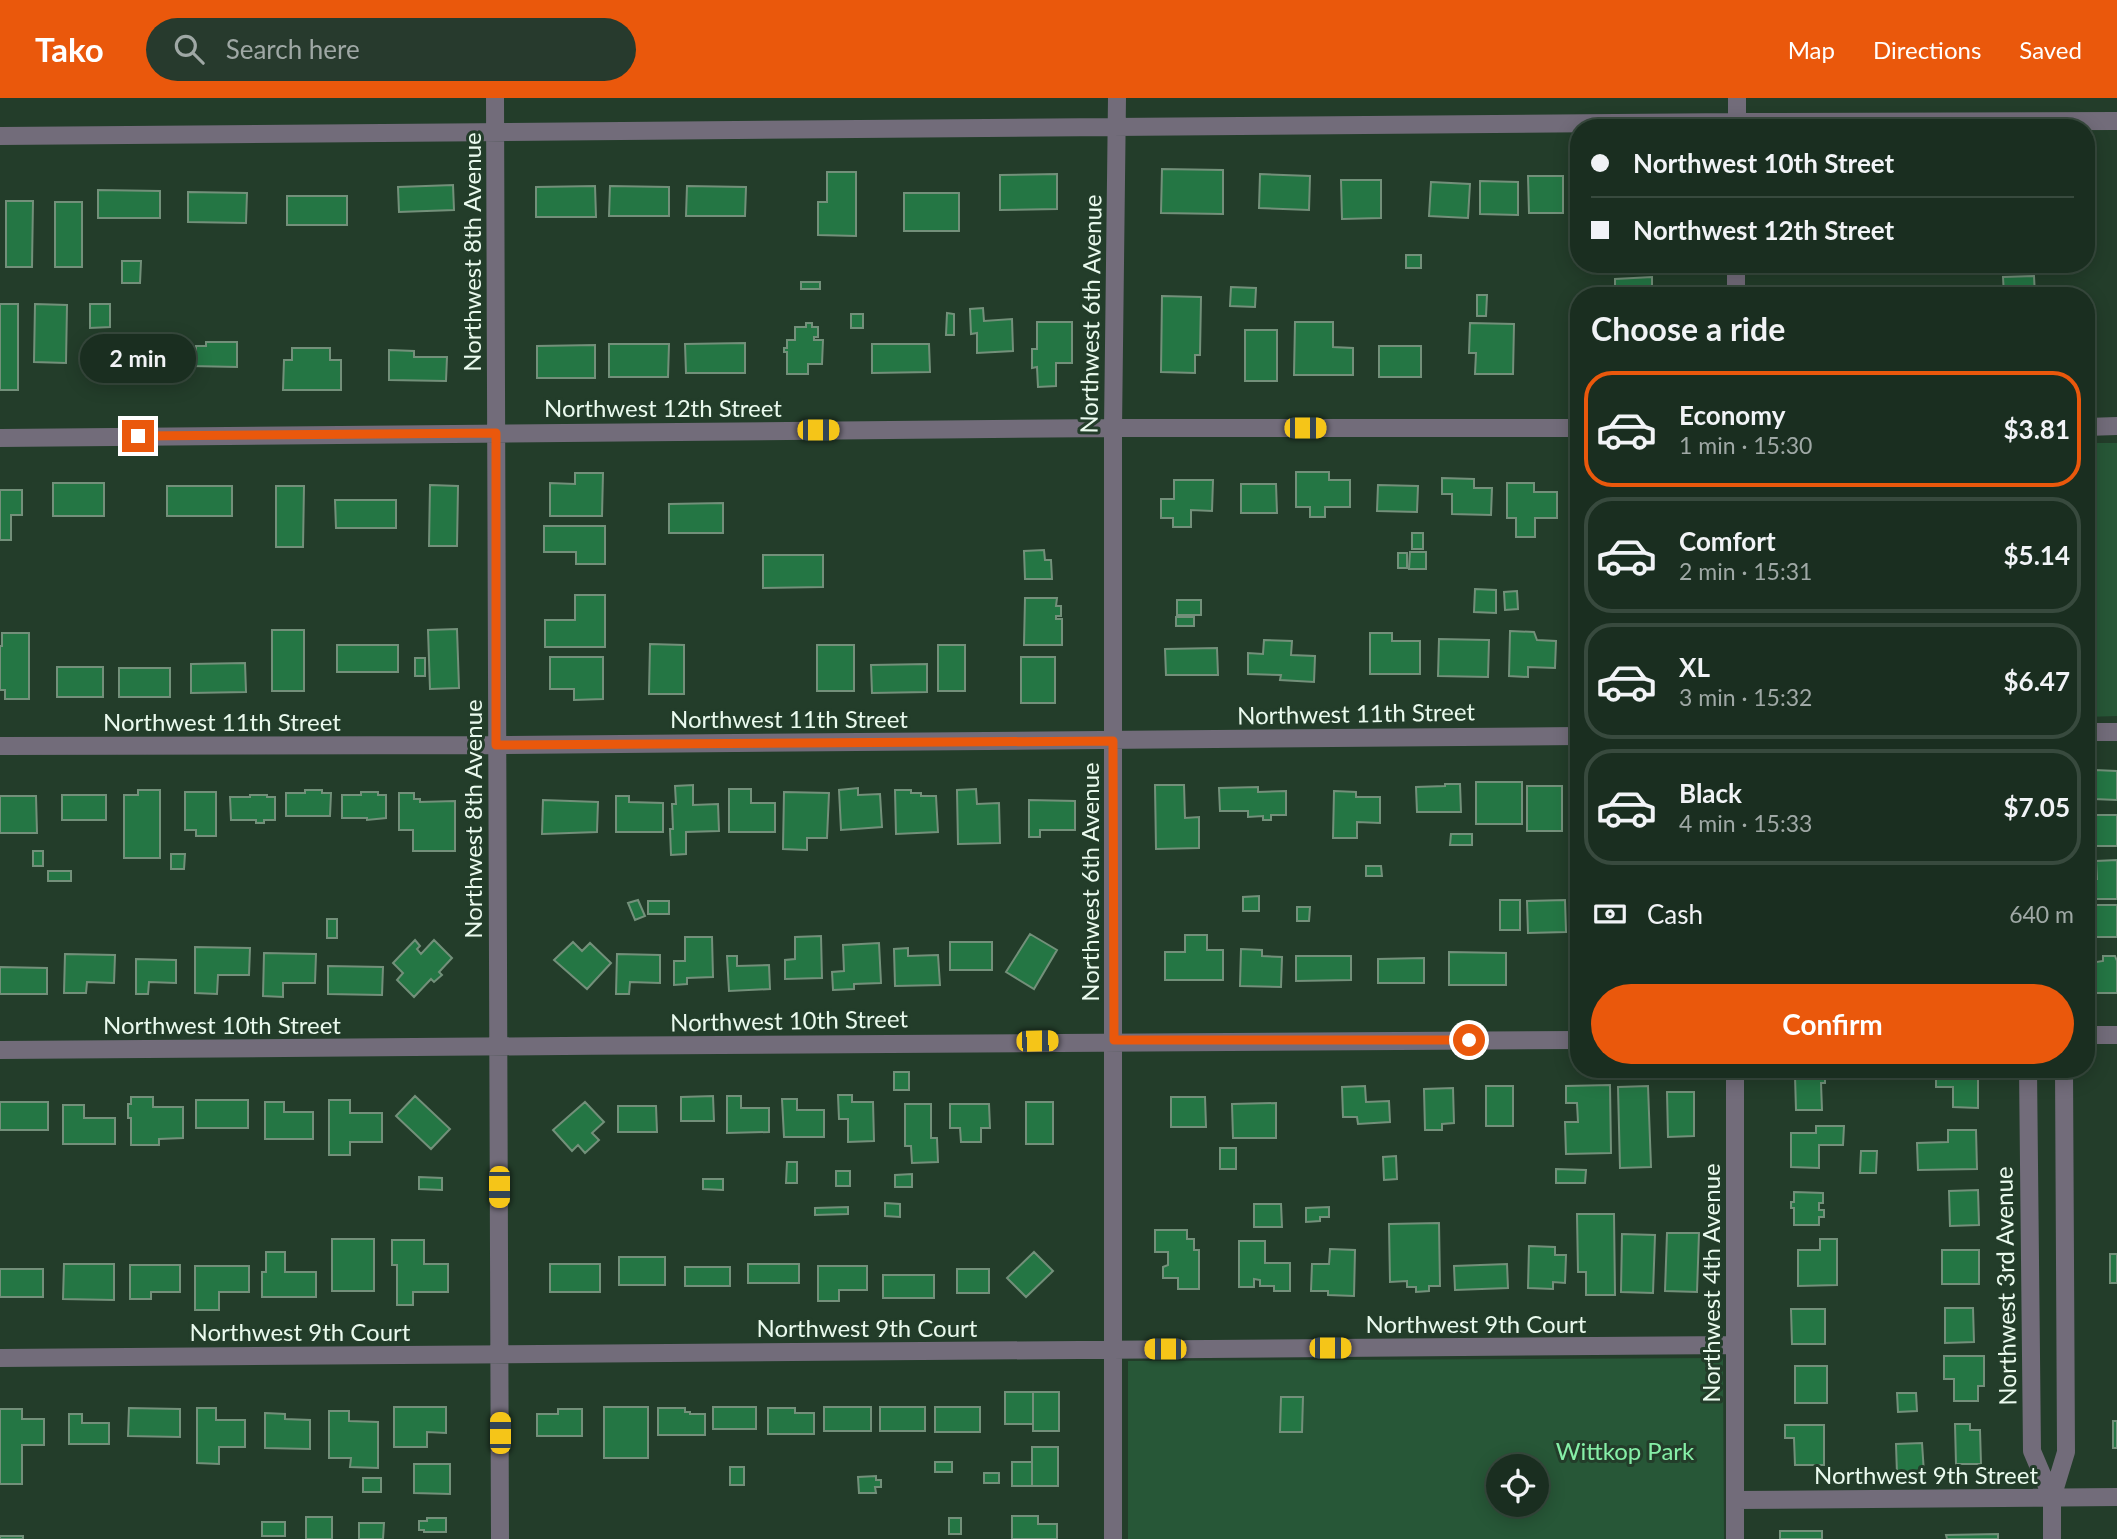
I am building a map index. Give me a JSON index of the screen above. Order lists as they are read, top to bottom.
{
  "streets": {
    "street": [
      "Northwest 8th Avenue",
      "Northwest 6th Avenue",
      "Northwest 12th Street",
      "Northwest 11th Street",
      "Northwest 10th Street",
      "Northwest 4th Avenue",
      "Northwest 3rd Avenue",
      "Northwest 9th Court",
      "Northwest 9th Street"
    ]
  },
  "crossings": [
    ["Northwest 8th Avenue", "Northwest 12th Street"],
    ["Northwest 8th Avenue", "Northwest 11th Street"],
    ["Northwest 8th Avenue", "Northwest 10th Street"],
    ["Northwest 8th Avenue", "Northwest 9th Court"],
    ["Northwest 6th Avenue", "Northwest 12th Street"],
    ["Northwest 6th Avenue", "Northwest 11th Street"],
    ["Northwest 6th Avenue", "Northwest 10th Street"],
    ["Northwest 6th Avenue", "Northwest 9th Court"],
    ["Northwest 4th Avenue", "Northwest 9th Court"],
    ["Northwest 4th Avenue", "Northwest 9th Street"],
    ["Northwest 3rd Avenue", "Northwest 9th Street"]
  ],
  "parks": ["Wittkop Park"],
  "page": {
    "header": "Tako",
    "search": "Search here",
    "nav": ["Map", "Directions", "Saved"],
    "banner": ["Northwest 10th Street", "Northwest 12th Street"],
    "heading": "Choose a ride",
    "bubble": "2 min",
    "list": [
      {
        "name": "Economy",
        "note": "1 min · 15:30",
        "value": "$3.81"
      },
      {
        "name": "Comfort",
        "note": "2 min · 15:31",
        "value": "$5.14"
      },
      {
        "name": "XL",
        "note": "3 min · 15:32",
        "value": "$6.47"
      },
      {
        "name": "Black",
        "note": "4 min · 15:33",
        "value": "$7.05"
      }
    ],
    "pay": ["Cash", "640 m"],
    "buttons": "Confirm"
  }
}
